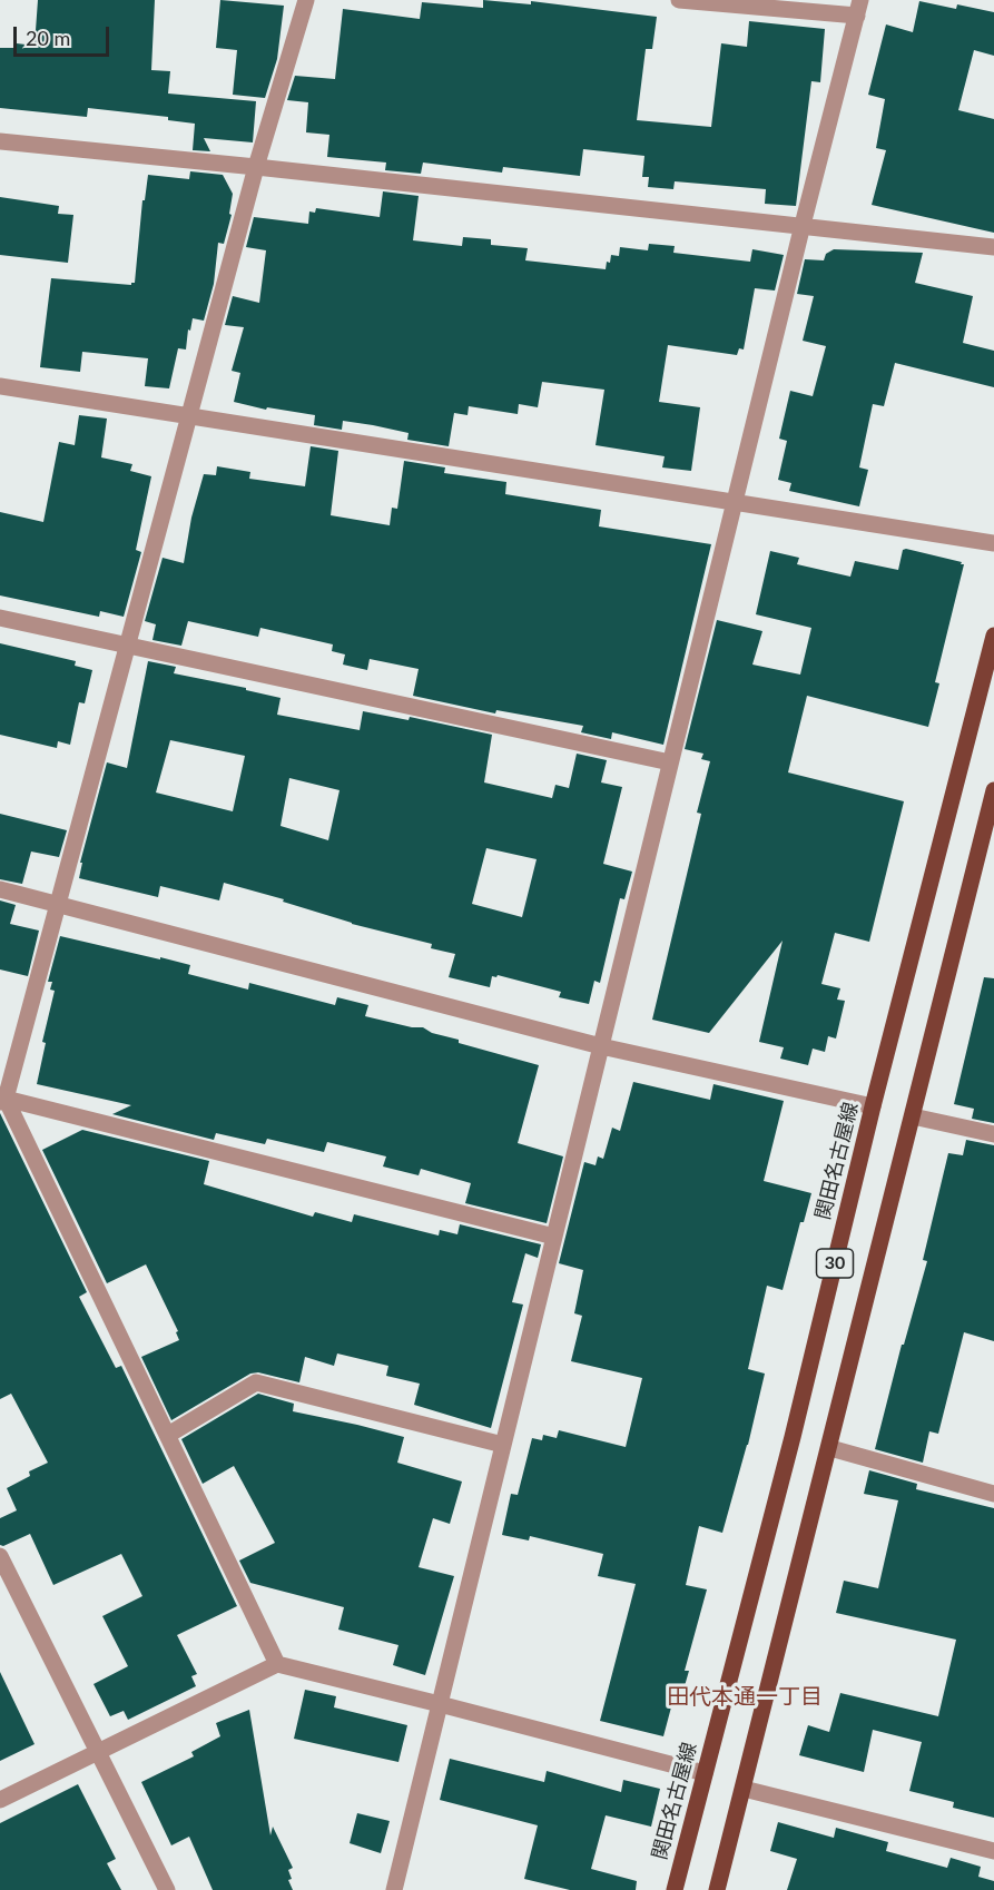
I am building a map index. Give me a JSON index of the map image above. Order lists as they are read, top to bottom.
{
  "streets": {
    "main road": ["関田名古屋線", "30"]
  },
  "districts": ["田代本通一丁目"],
  "scale_bar": "20 m"
}
